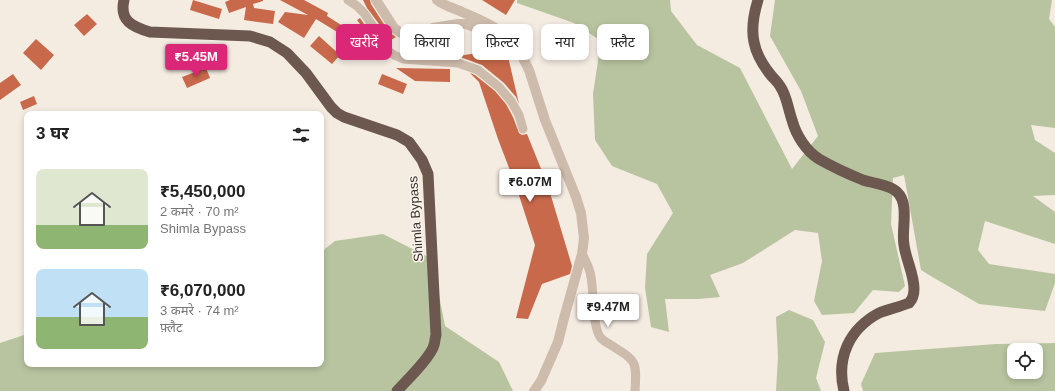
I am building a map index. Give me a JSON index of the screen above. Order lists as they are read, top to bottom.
{
  "streets": {
    "highway": ["Shimla Bypass"]
  },
  "page": {
    "chip": [
      "खरीदें",
      "किराया",
      "फ़िल्टर",
      "नया",
      "फ़्लैट"
    ],
    "price": ["₹5.45M", "₹6.07M", "₹9.47M"],
    "heading": "3 घर",
    "list": [
      {
        "name": "₹5,450,000",
        "note": "2 कमरे · 70 m² · Shimla Bypass"
      },
      {
        "name": "₹6,070,000",
        "note": "3 कमरे · 74 m² · फ़्लैट"
      }
    ]
  }
}
